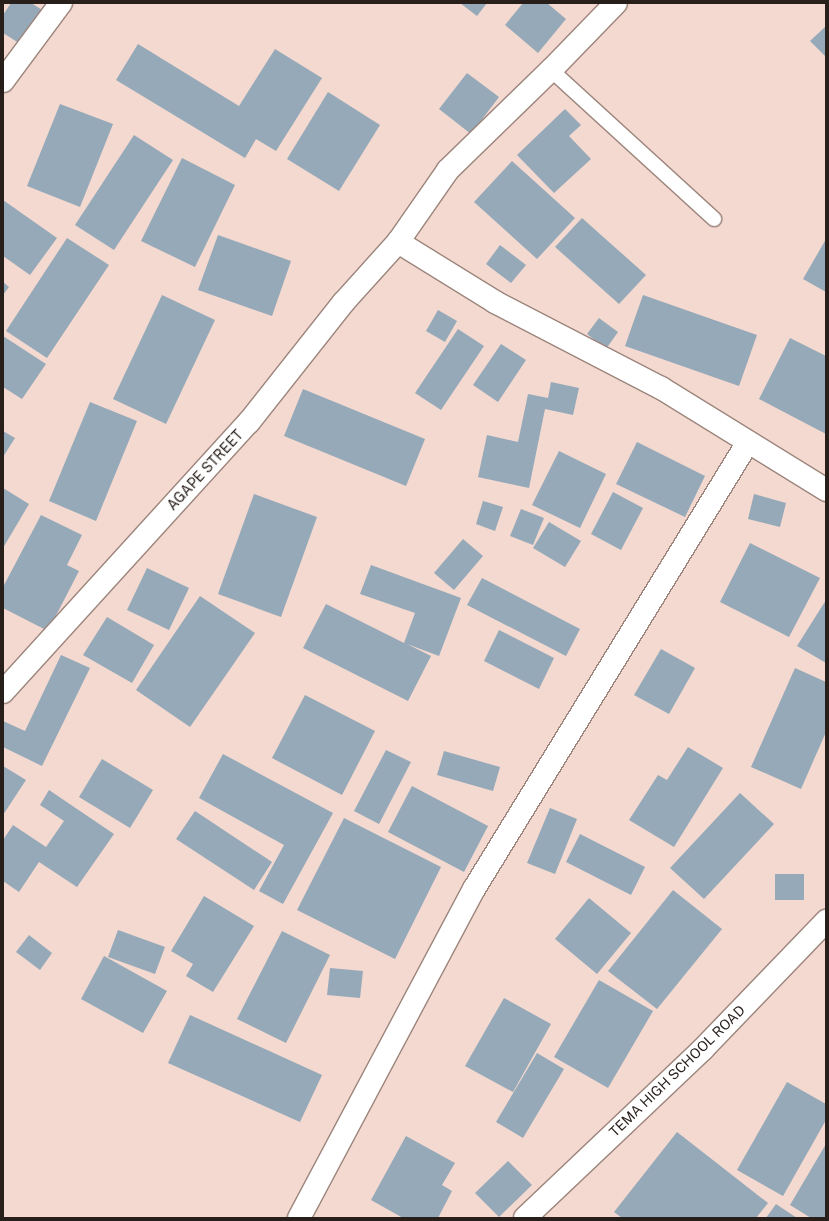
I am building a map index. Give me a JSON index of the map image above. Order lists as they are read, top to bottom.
{
  "streets": {
    "street": ["AGAPE STREET", "TEMA HIGH SCHOOL ROAD"]
  }
}
